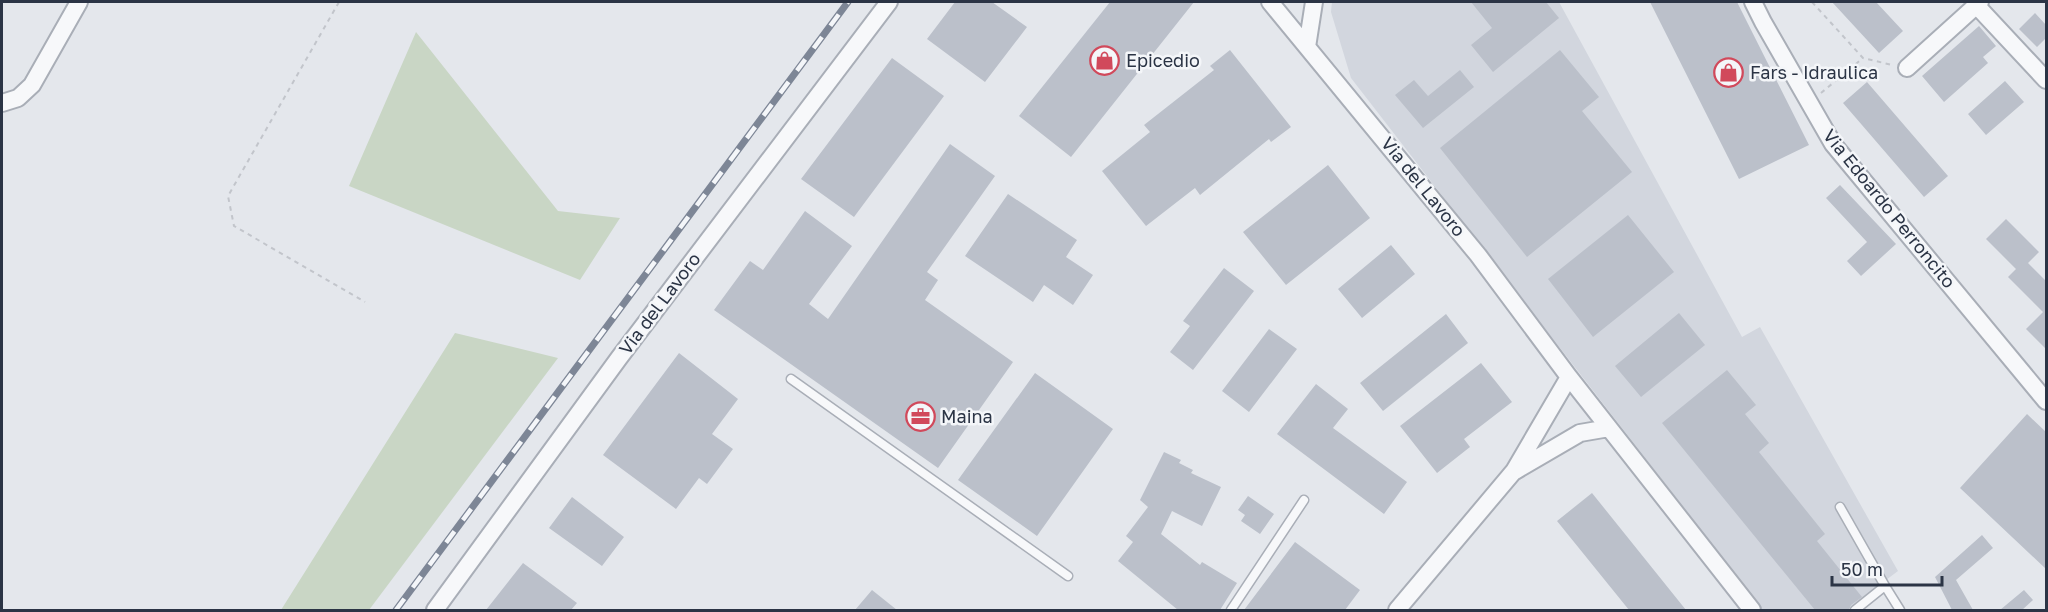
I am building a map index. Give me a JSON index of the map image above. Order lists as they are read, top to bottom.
{
  "streets": {
    "street": ["Via del Lavoro", "Via Edoardo Perroncito"]
  },
  "places": {
    "shop": ["Epicedio", "Fars - Idraulica"],
    "office": ["Maina"]
  },
  "scale_bar": "50 m"
}
